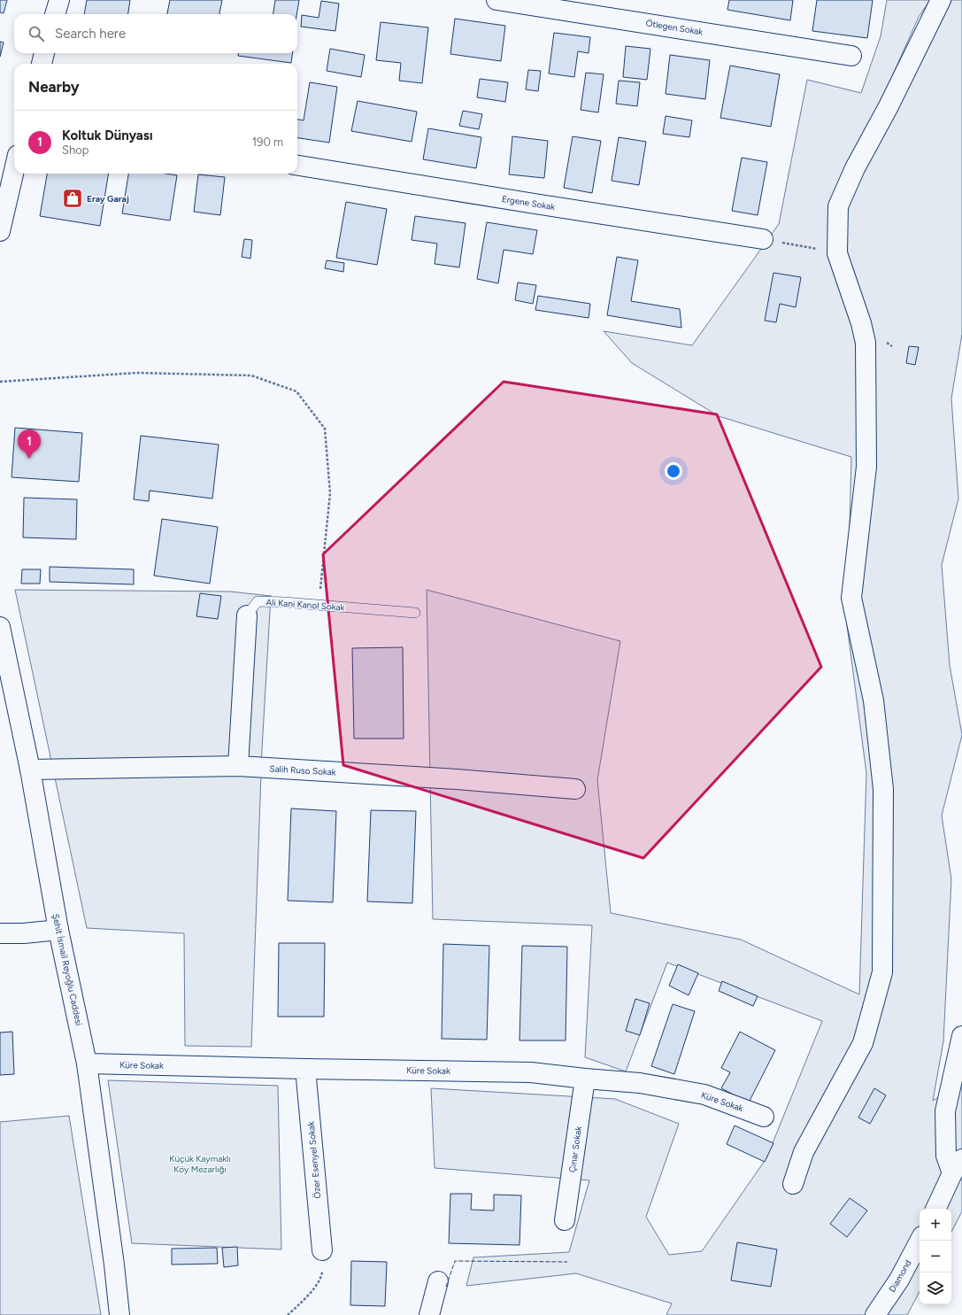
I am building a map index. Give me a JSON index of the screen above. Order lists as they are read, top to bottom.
{
  "streets": {
    "street": [
      "Ötlegen Sokak",
      "Ergene Sokak",
      "Ali Kani Kanol Sokak",
      "Salih Ruso Sokak",
      "Şehit İsmail Reyoğlu Caddesi",
      "Küre Sokak",
      "Çınar Sokak",
      "Özer Esenyel Sokak",
      "Diamond"
    ]
  },
  "crossings": [
    ["Ali Kani Kanol Sokak", "Salih Ruso Sokak"],
    ["Salih Ruso Sokak", "Şehit İsmail Reyoğlu Caddesi"],
    ["Şehit İsmail Reyoğlu Caddesi", "Küre Sokak"],
    ["Küre Sokak", "Çınar Sokak"],
    ["Küre Sokak", "Özer Esenyel Sokak"]
  ],
  "parks": ["Küçük Kaymaklı Köy Mezarlığı"],
  "places": {
    "shop": ["Eray Garaj"]
  },
  "page": {
    "search": "Search here",
    "heading": "Nearby",
    "list": [
      {
        "mark": "1",
        "name": "Koltuk Dünyası",
        "note": "Shop",
        "value": "190 m"
      }
    ],
    "pins": "1",
    "map_buttons": ["+", "−"]
  }
}
